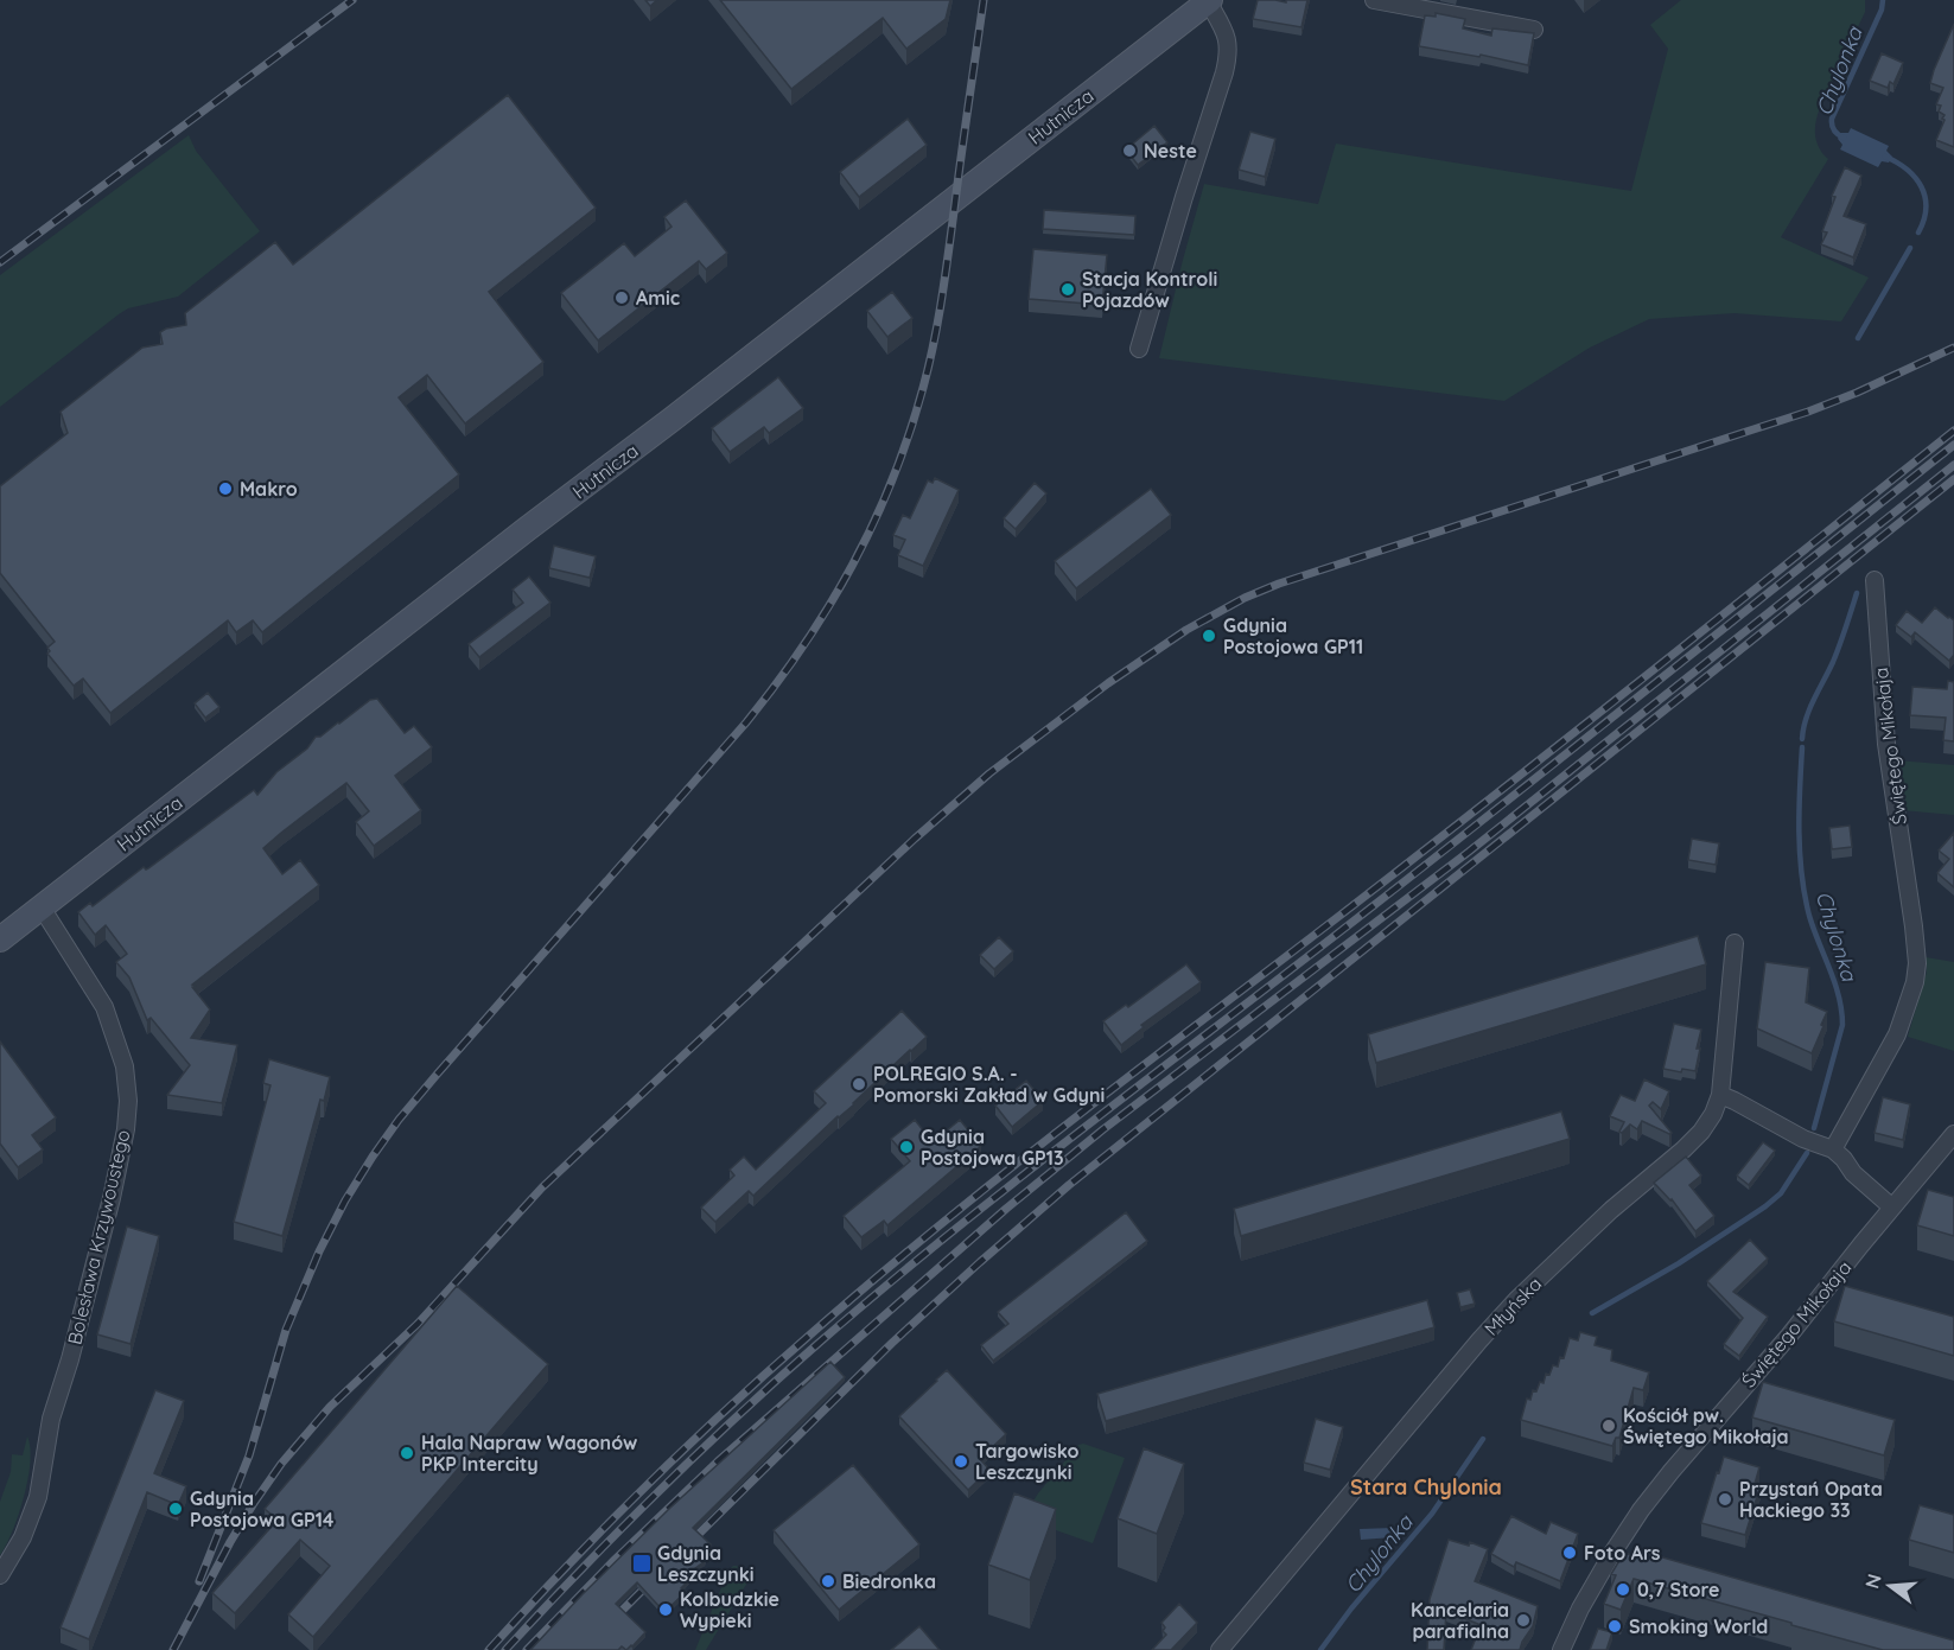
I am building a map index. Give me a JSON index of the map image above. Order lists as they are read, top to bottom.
{
  "streets": {
    "main road": ["Hutnicza"],
    "street": ["Świętego Mikołaja", "Bolesława Krzywoustego", "Młyńska"]
  },
  "crossings": [
    ["Hutnicza", "Bolesława Krzywoustego"]
  ],
  "districts": ["Stara Chylonia"],
  "water": ["Chylonka"],
  "places": {
    "other": [
      "Neste",
      "Stacja Kontroli Pojazdów",
      "Amic",
      "Makro",
      "Gdynia Postojowa GP11",
      "POLREGIO S.A. - Pomorski Zakład w Gdyni",
      "Gdynia Postojowa GP13",
      "Kościół pw. Świętego Mikołaja",
      "Hala Napraw Wagonów PKP Intercity",
      "Targowisko Leszczynki",
      "Przystań Opata Hackiego 33",
      "Gdynia Postojowa GP14",
      "Foto Ars",
      "Biedronka",
      "0,7 Store",
      "Kolbudzkie Wypieki",
      "Kancelaria parafialna",
      "Smoking World"
    ],
    "transit": ["Gdynia Leszczynki"]
  },
  "north": "left"
}
